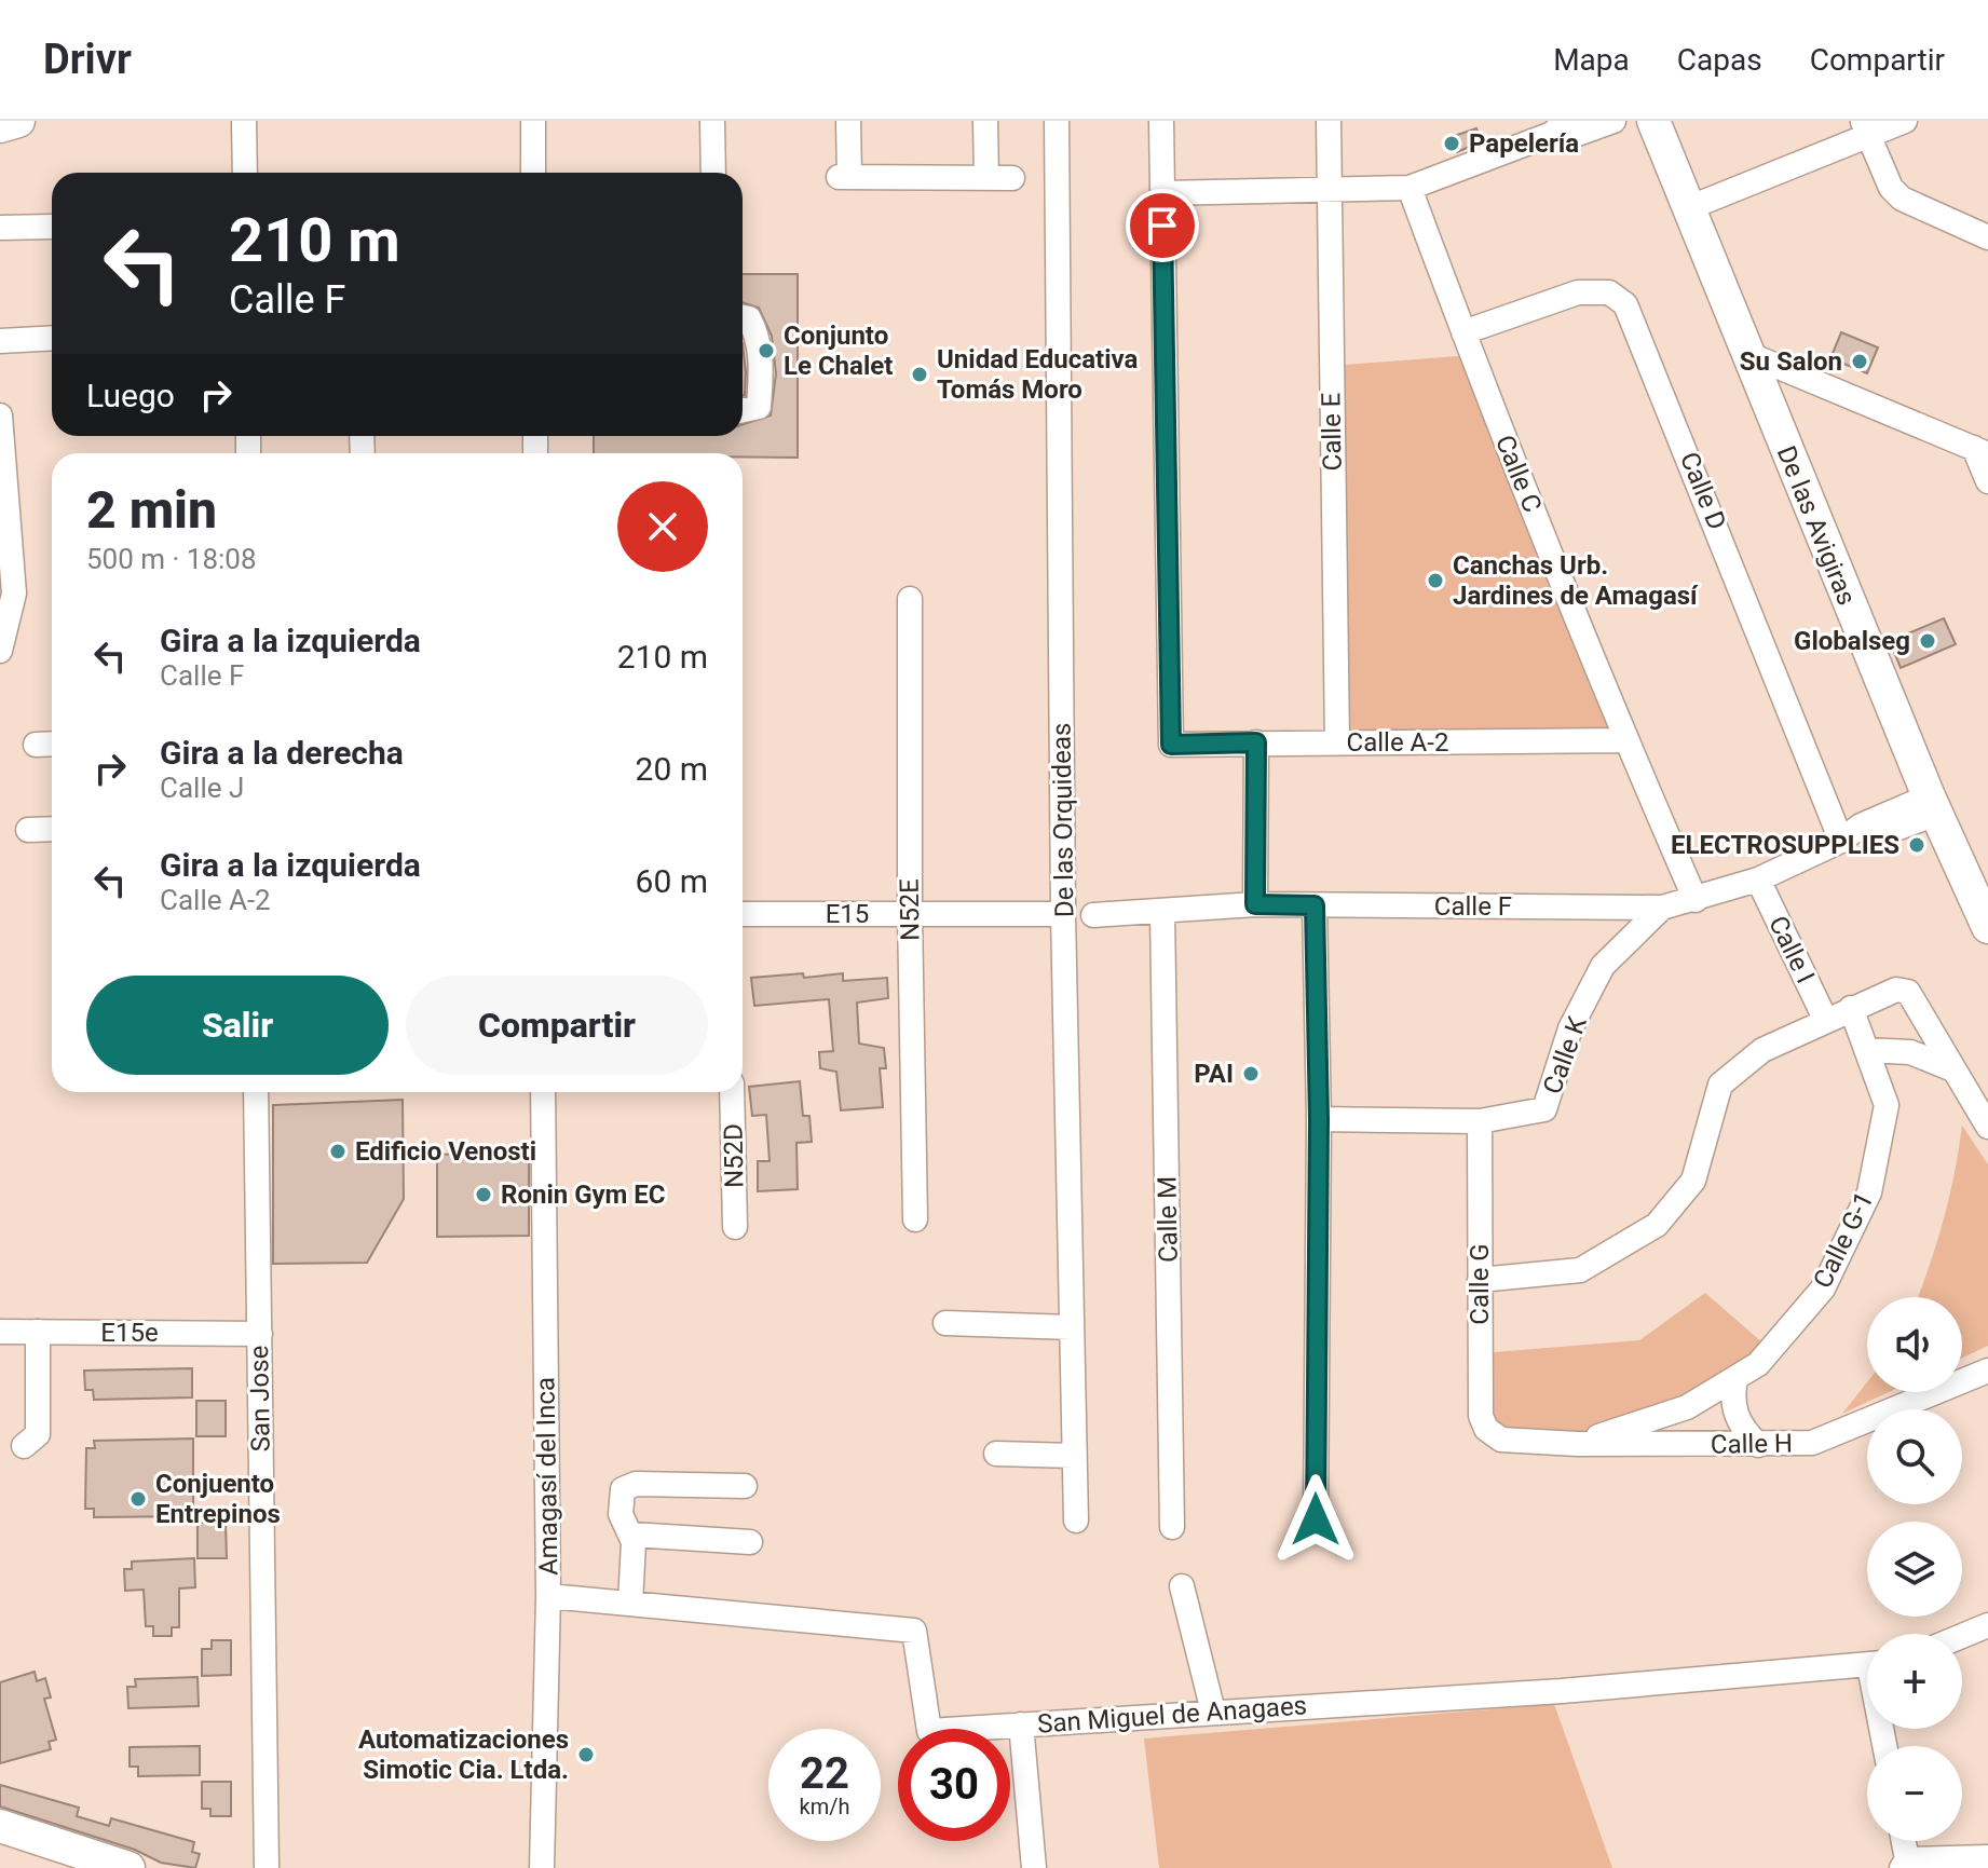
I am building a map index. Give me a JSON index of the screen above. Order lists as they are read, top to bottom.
{
  "streets": {
    "street": [
      "Calle E",
      "Calle C",
      "Calle D",
      "De las Avigiras",
      "Calle A-2",
      "De las Orquideas",
      "Calle F",
      "N52E",
      "E15",
      "Calle I",
      "Calle K",
      "N52D",
      "Calle M",
      "Calle G-1",
      "Calle G",
      "E15e",
      "San Jose",
      "Calle H",
      "Amagasí del Inca",
      "San Miguel de Anagaes"
    ]
  },
  "crossings": [
    ["Calle E", "Calle A-2"],
    ["Calle C", "Calle D"],
    ["Calle C", "Calle A-2"],
    ["Calle C", "Calle F"],
    ["Calle D", "Calle F"],
    ["De las Avigiras", "Calle F"],
    ["De las Orquideas", "E15"],
    ["Calle F", "Calle I"],
    ["Calle F", "Calle K"],
    ["Calle F", "Calle M"],
    ["N52E", "E15"],
    ["Calle K", "Calle G"],
    ["Calle G-1", "Calle H"],
    ["Calle G", "Calle H"],
    ["E15e", "San Jose"],
    ["Amagasí del Inca", "San Miguel de Anagaes"]
  ],
  "places": [
    "Papelería",
    "Conjunto Le Chalet",
    "Su Salon",
    "Unidad Educativa Tomás Moro",
    "Canchas Urb. Jardines de Amagasí",
    "Globalseg",
    "ELECTROSUPPLIES",
    "PAI",
    "Edificio Venosti",
    "Ronin Gym EC",
    "Conjuento Entrepinos",
    "Automatizaciones Simotic Cia. Ltda."
  ],
  "page": {
    "header": "Drivr",
    "nav": ["Mapa", "Capas", "Compartir"],
    "turn": ["210 m", "Calle F"],
    "then": "Luego",
    "heading": ["2 min", "500 m · 18:08"],
    "list": [
      {
        "name": "Gira a la izquierda",
        "note": "Calle F",
        "value": "210 m"
      },
      {
        "name": "Gira a la derecha",
        "note": "Calle J",
        "value": "20 m"
      },
      {
        "name": "Gira a la izquierda",
        "note": "Calle A-2",
        "value": "60 m"
      }
    ],
    "buttons": ["Salir", "Compartir"],
    "map_buttons": ["+", "−"],
    "speed": "22 km/h",
    "limit": "30"
  }
}
